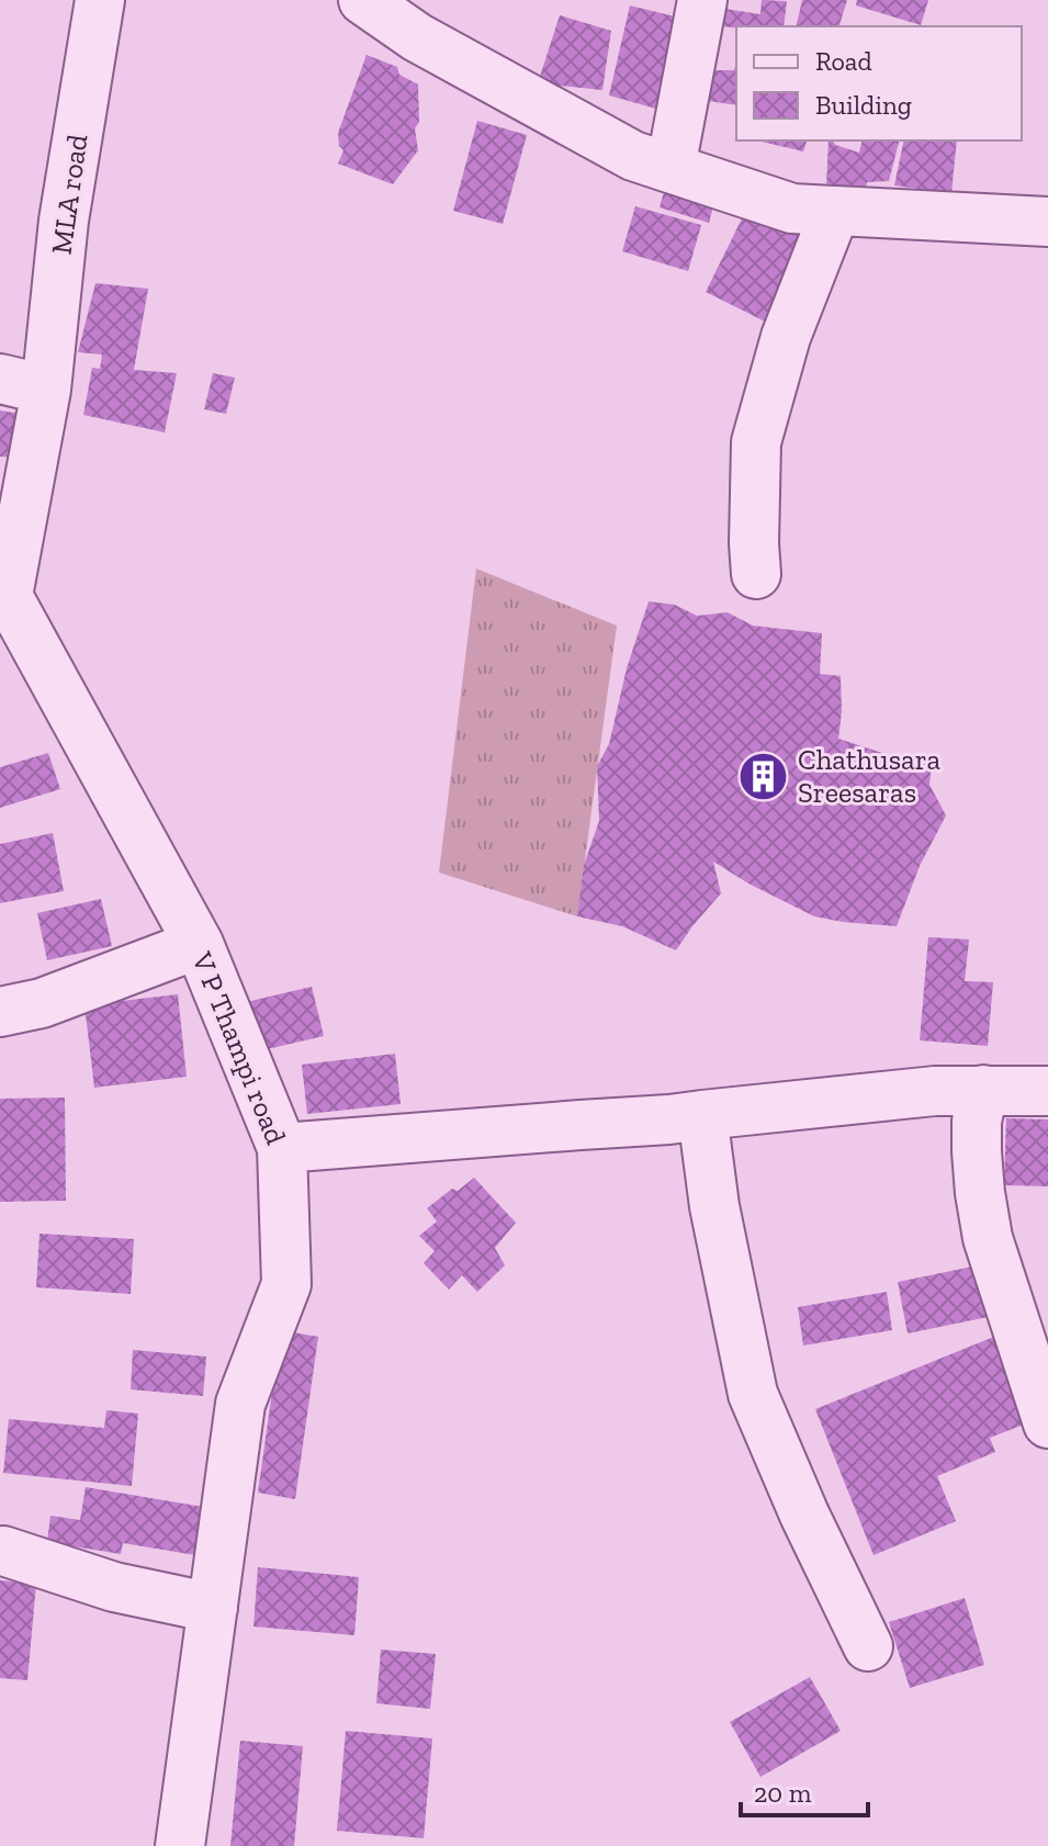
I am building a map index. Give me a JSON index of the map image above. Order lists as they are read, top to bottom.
{
  "streets": {
    "street": ["MLA road", "V P Thampi road"]
  },
  "crossings": [
    ["MLA road", "V P Thampi road"]
  ],
  "places": {
    "building": ["Chathusara Sreesaras"]
  },
  "legend": ["Road", "Building"],
  "scale_bar": "20 m"
}
